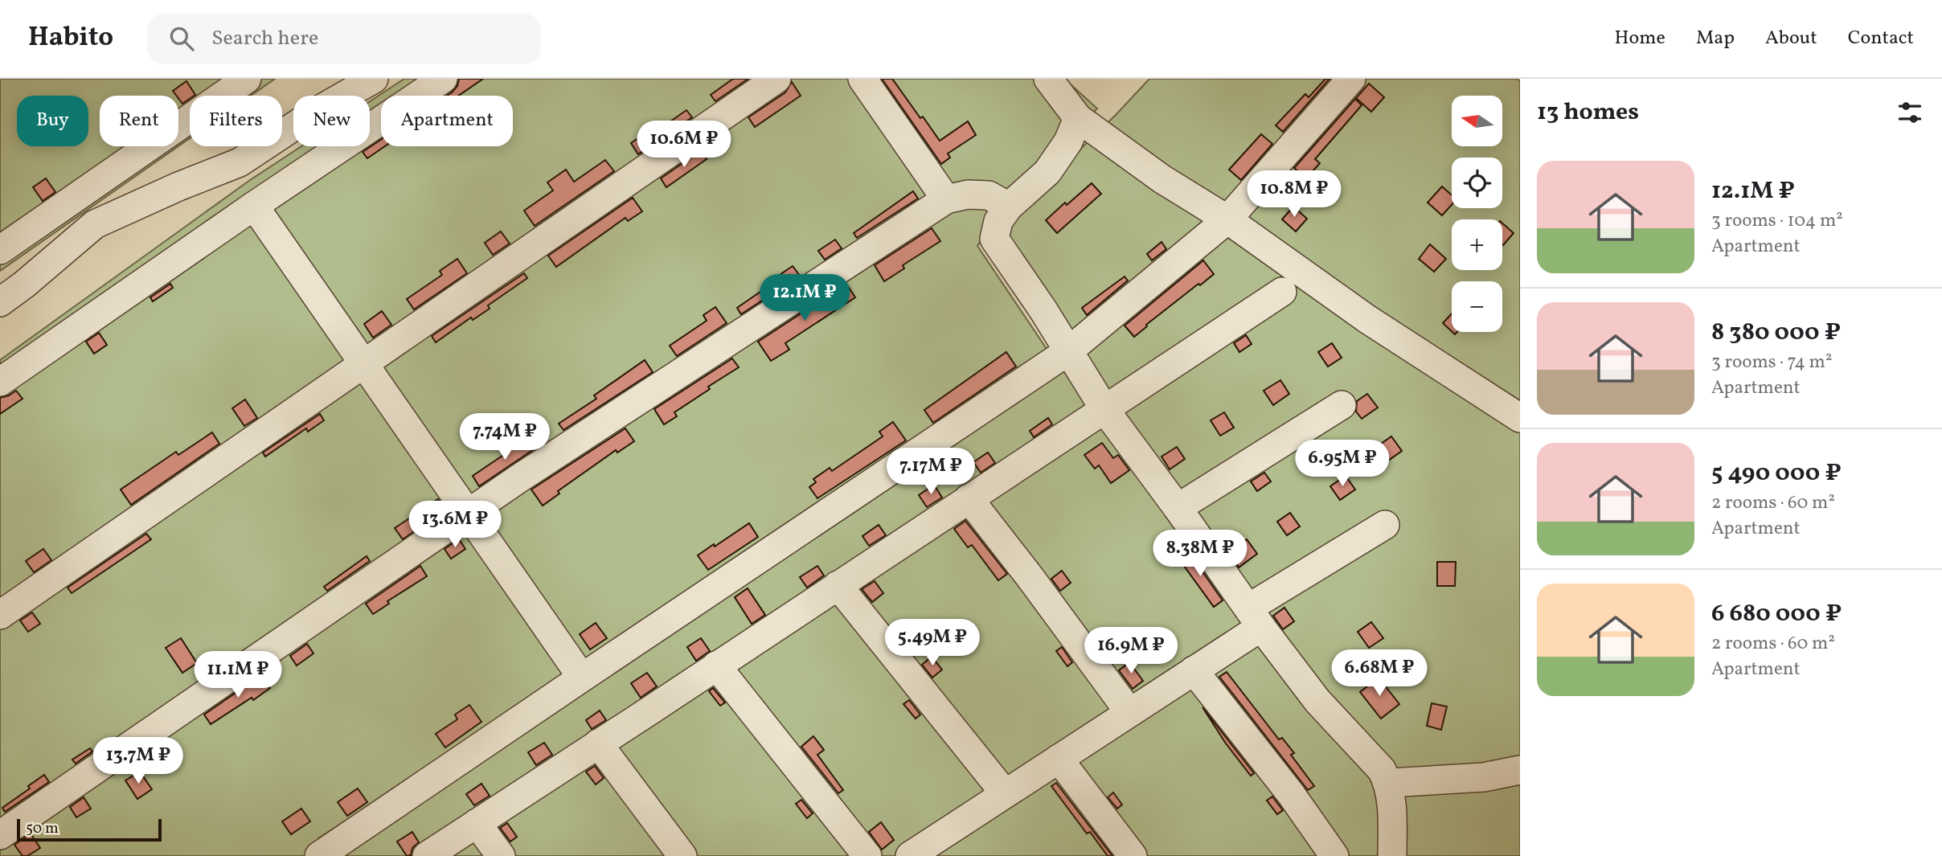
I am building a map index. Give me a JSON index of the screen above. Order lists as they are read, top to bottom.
{
  "scale_bar": "50 m",
  "north": "left",
  "page": {
    "header": "Habito",
    "search": "Search here",
    "nav": [
      "Home",
      "Map",
      "About",
      "Contact"
    ],
    "heading": "13 homes",
    "map_buttons": ["+", "−"],
    "chip": [
      "Buy",
      "Rent",
      "Filters",
      "New",
      "Apartment"
    ],
    "price": [
      "10.6M ₽",
      "10.8M ₽",
      "12.1M ₽",
      "7.74M ₽",
      "6.95M ₽",
      "7.17M ₽",
      "13.6M ₽",
      "8.38M ₽",
      "5.49M ₽",
      "16.9M ₽",
      "6.68M ₽",
      "11.1M ₽",
      "13.7M ₽"
    ],
    "list": [
      {
        "name": "12.1M ₽",
        "note": "3 rooms · 104 m² · Apartment"
      },
      {
        "name": "8 380 000 ₽",
        "note": "3 rooms · 74 m² · Apartment"
      },
      {
        "name": "5 490 000 ₽",
        "note": "2 rooms · 60 m² · Apartment"
      },
      {
        "name": "6 680 000 ₽",
        "note": "2 rooms · 60 m² · Apartment"
      }
    ],
    "scale": "50 m"
  }
}
